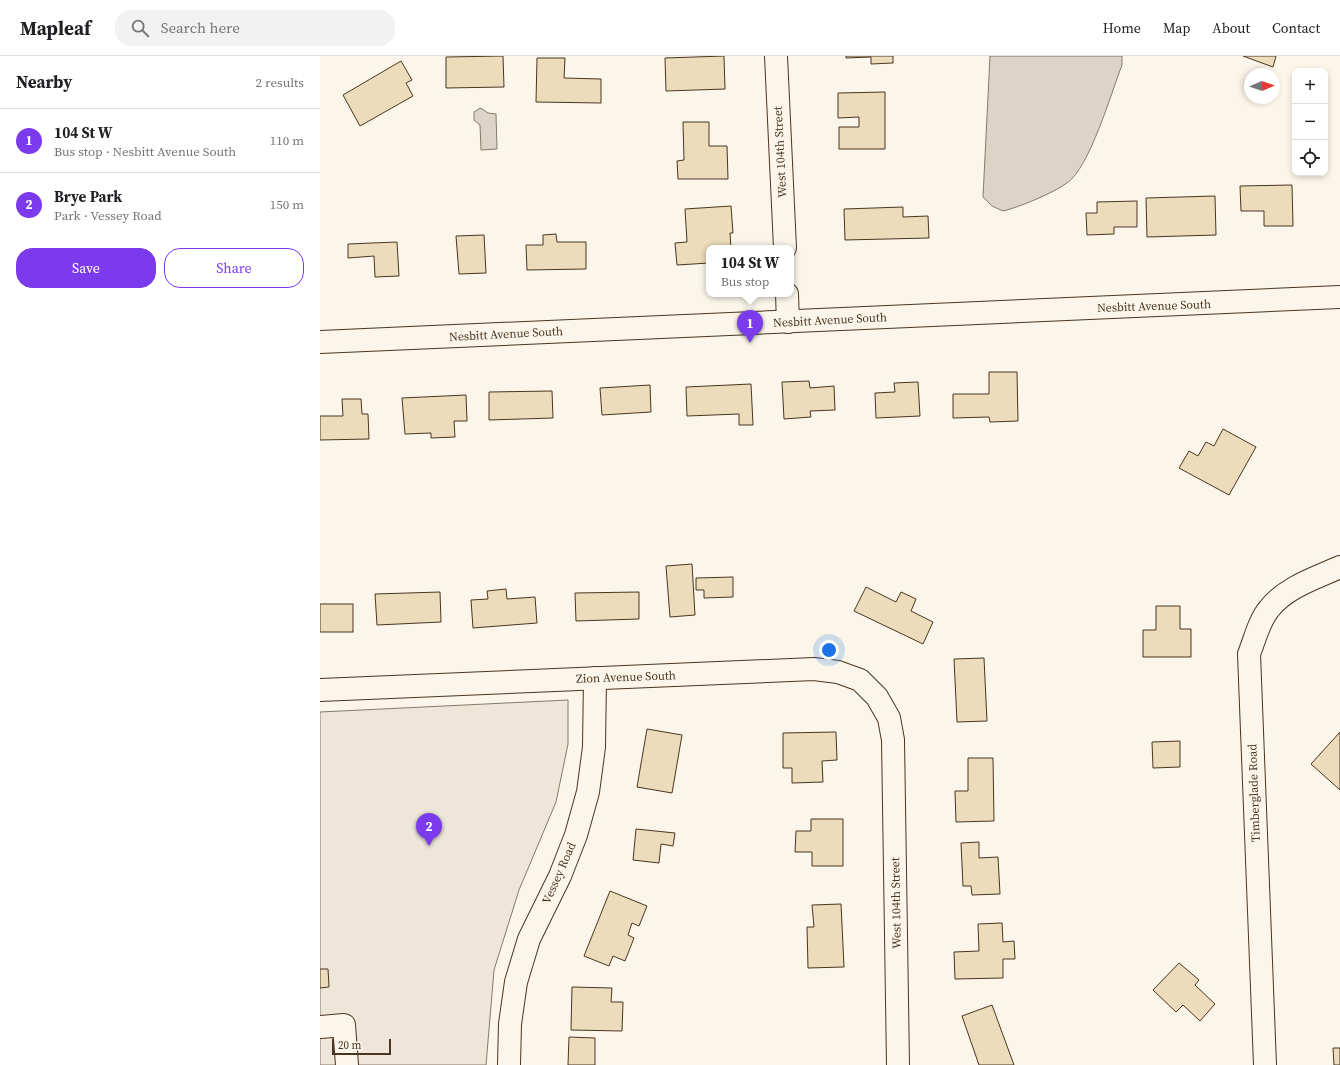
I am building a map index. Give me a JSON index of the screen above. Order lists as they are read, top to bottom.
{
  "streets": {
    "street": [
      "West 104th Street",
      "Nesbitt Avenue South",
      "Zion Avenue South",
      "Timberglade Road",
      "Vessey Road"
    ]
  },
  "crossings": [
    ["West 104th Street", "Zion Avenue South"],
    ["Zion Avenue South", "Vessey Road"]
  ],
  "scale_bar": "20 m",
  "north": "right",
  "page": {
    "header": "Mapleaf",
    "search": "Search here",
    "nav": [
      "Home",
      "Map",
      "About",
      "Contact"
    ],
    "heading": ["Nearby", "2 results"],
    "map_buttons": ["+", "−"],
    "list": [
      {
        "mark": "1",
        "name": "104 St W",
        "note": "Bus stop · Nesbitt Avenue South",
        "value": "110 m"
      },
      {
        "mark": "2",
        "name": "Brye Park",
        "note": "Park · Vessey Road",
        "value": "150 m"
      }
    ],
    "buttons": ["Save", "Share"],
    "popup": ["104 St W", "Bus stop"],
    "pins": ["1", "2"],
    "scale": "20 m"
  }
}
